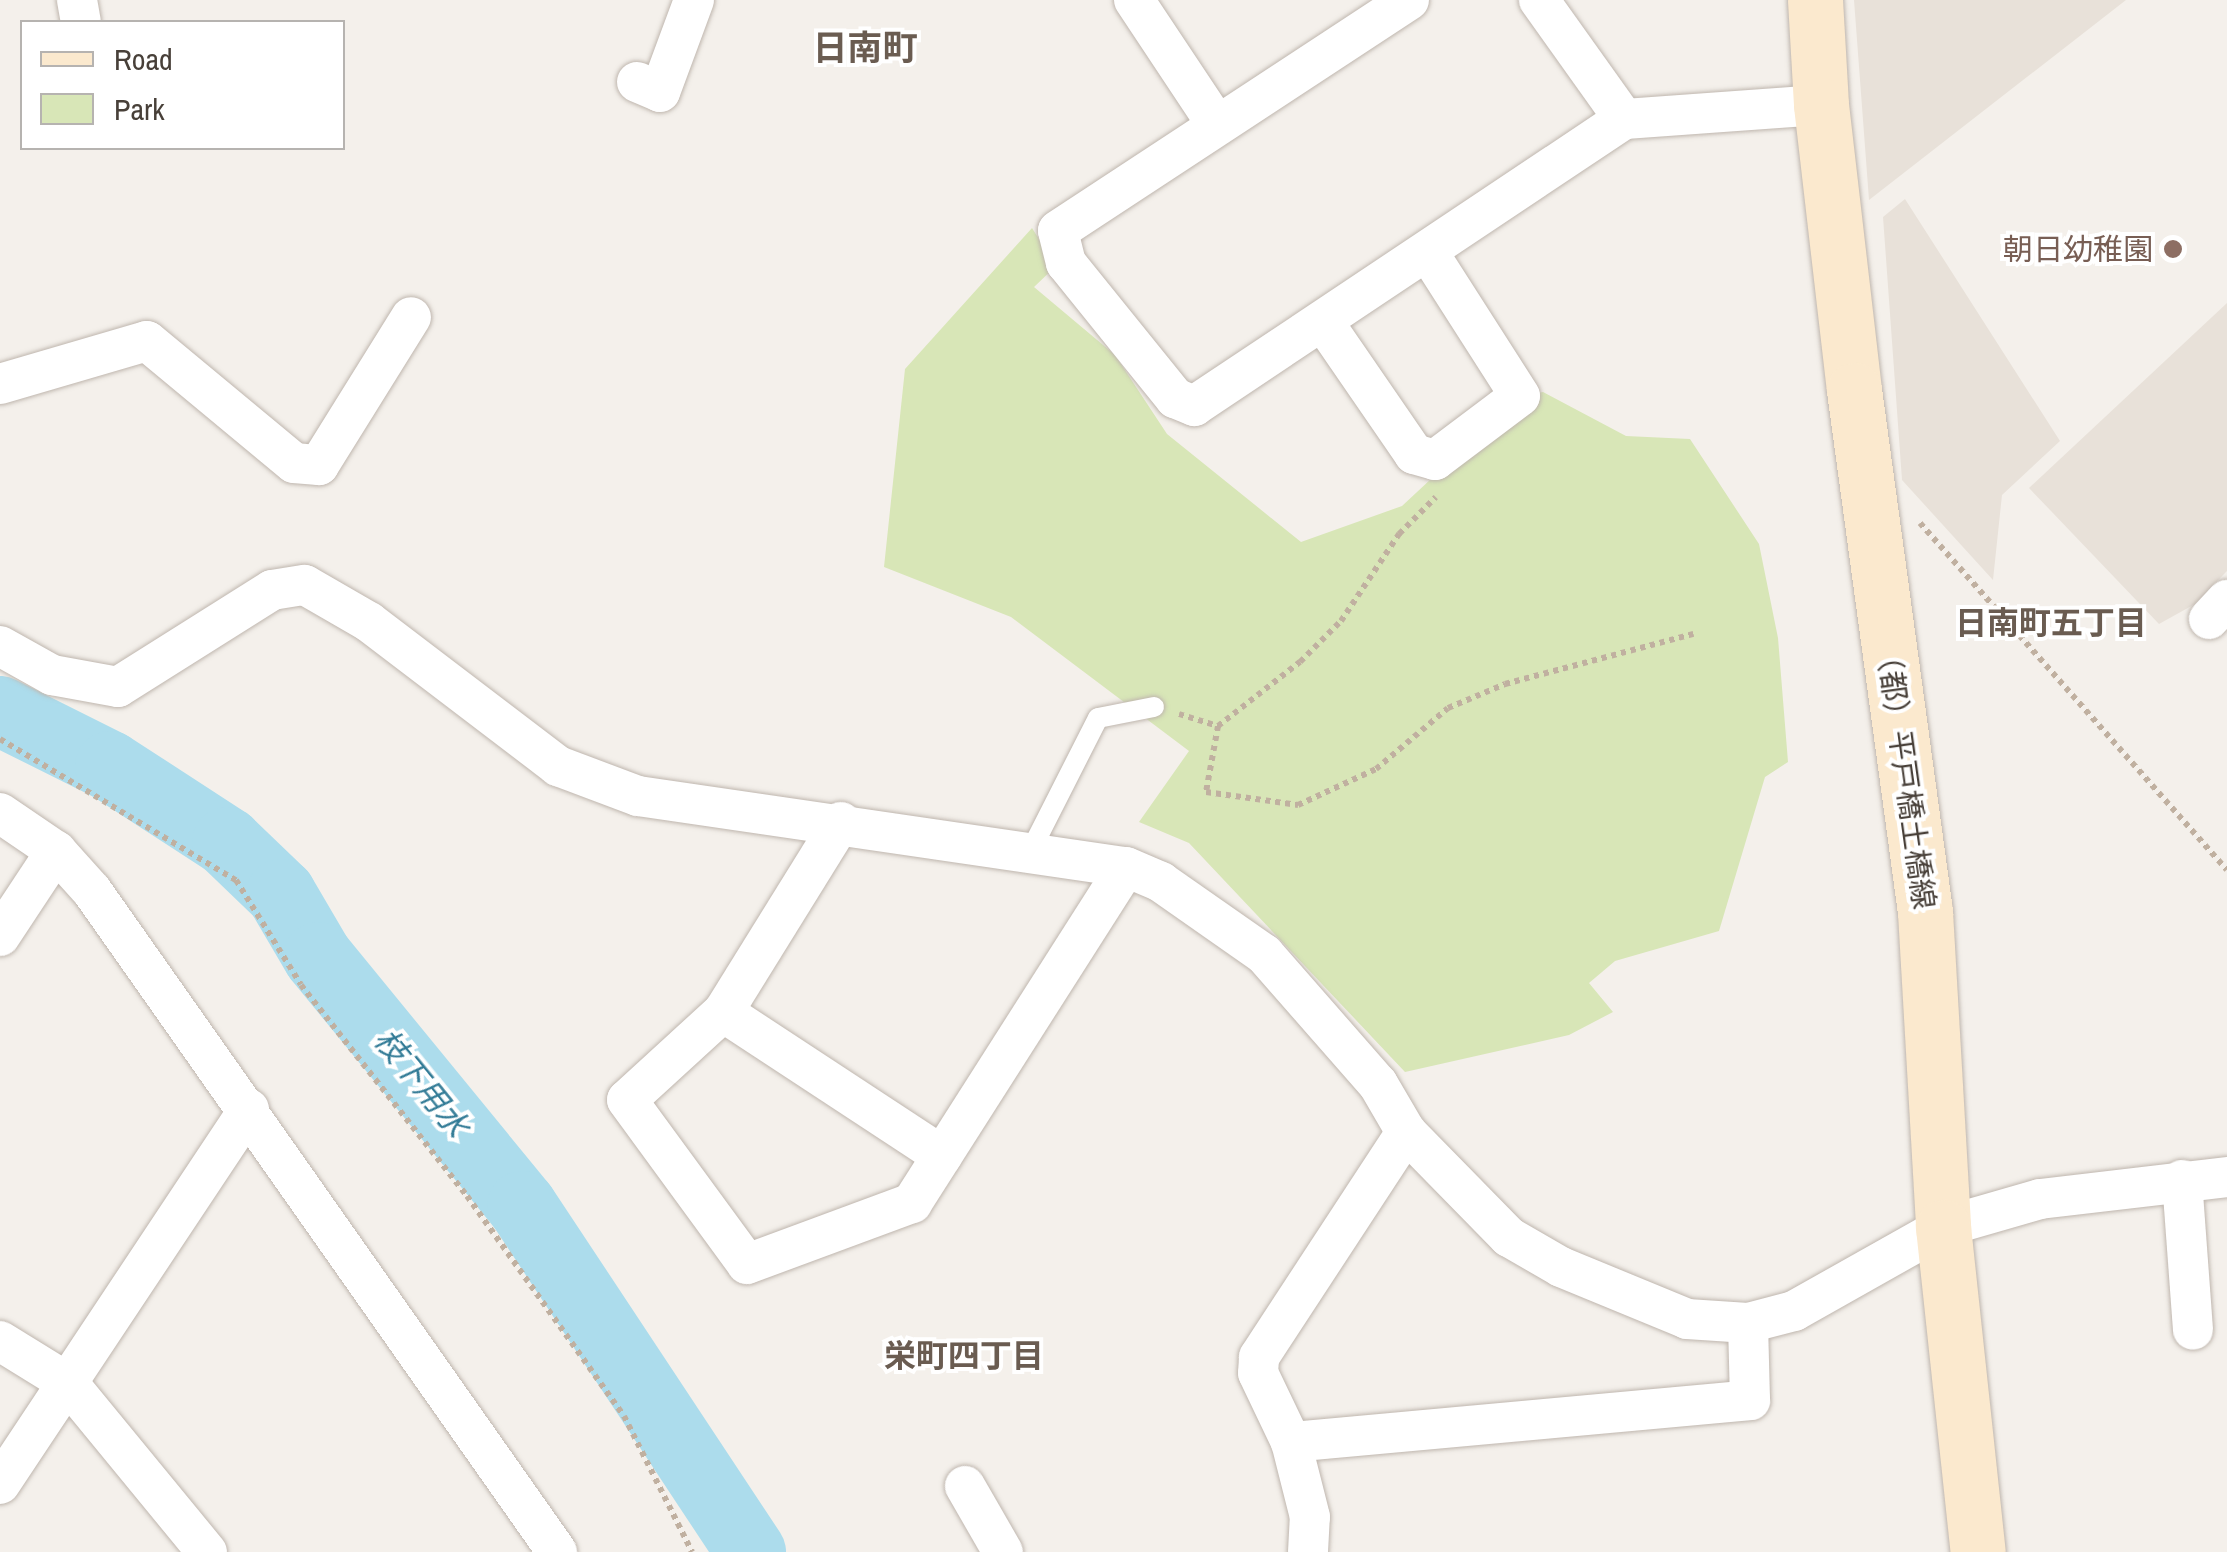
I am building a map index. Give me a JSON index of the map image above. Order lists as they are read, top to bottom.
{
  "streets": {
    "street": ["（都）平戸橋土橋線"]
  },
  "districts": ["日南町", "日南町五丁目", "栄町四丁目"],
  "water": ["枝下用水"],
  "places": ["朝日幼稚園"],
  "legend": ["Road", "Park"]
}
